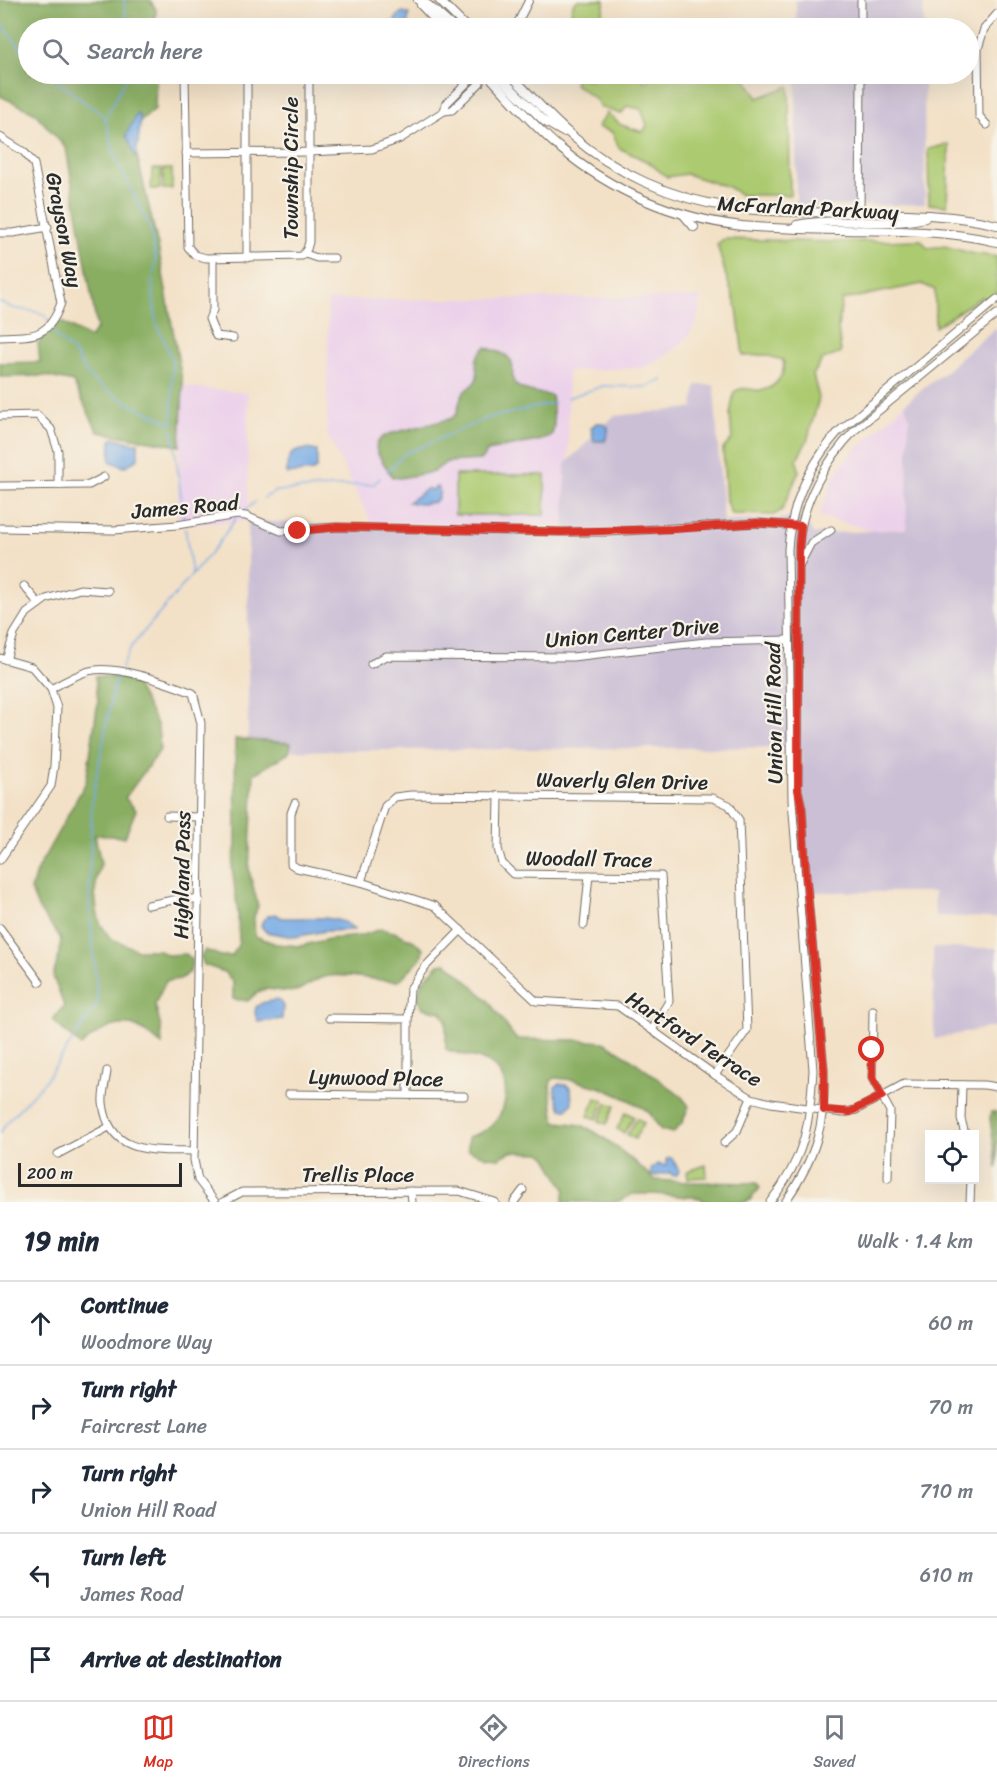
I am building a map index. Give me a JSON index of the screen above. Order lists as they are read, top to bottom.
{
  "streets": {
    "main road": ["McFarland Parkway"],
    "street": [
      "Township Circle",
      "Grayson Way",
      "James Road",
      "Union Center Drive",
      "Union Hill Road",
      "Waverly Glen Drive",
      "Woodall Trace",
      "Highland Pass",
      "Hartford Terrace",
      "Lynwood Place",
      "Trellis Place"
    ]
  },
  "crossings": [
    ["James Road", "Union Hill Road"],
    ["Union Center Drive", "Union Hill Road"],
    ["Union Hill Road", "Hartford Terrace"],
    ["Waverly Glen Drive", "Woodall Trace"],
    ["Waverly Glen Drive", "Hartford Terrace"],
    ["Woodall Trace", "Hartford Terrace"]
  ],
  "scale_bar": "200 m",
  "page": {
    "search": "Search here",
    "scale": "200 m",
    "heading": ["19 min", "Walk · 1.4 km"],
    "list": [
      ["Continue", "Woodmore Way", "60 m"],
      ["Turn right", "Faircrest Lane", "70 m"],
      ["Turn right", "Union Hill Road", "710 m"],
      ["Turn left", "James Road", "610 m"],
      "Arrive at destination"
    ],
    "nav": ["Map", "Directions", "Saved"]
  }
}
